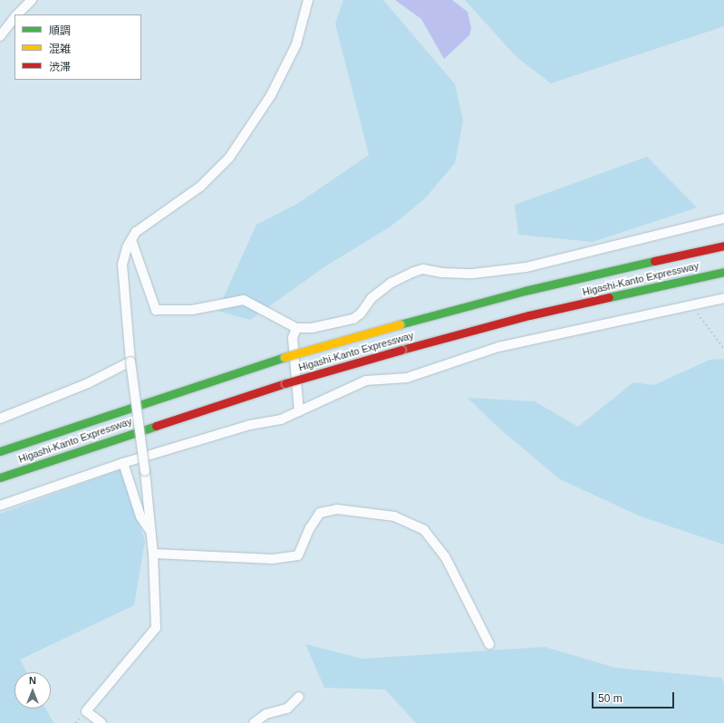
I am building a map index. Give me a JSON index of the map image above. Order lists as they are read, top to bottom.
{
  "streets": {
    "highway": ["Higashi-Kanto Expressway"]
  },
  "legend": ["順調", "混雑", "渋滞"],
  "scale_bar": "50 m",
  "north": "top"
}
